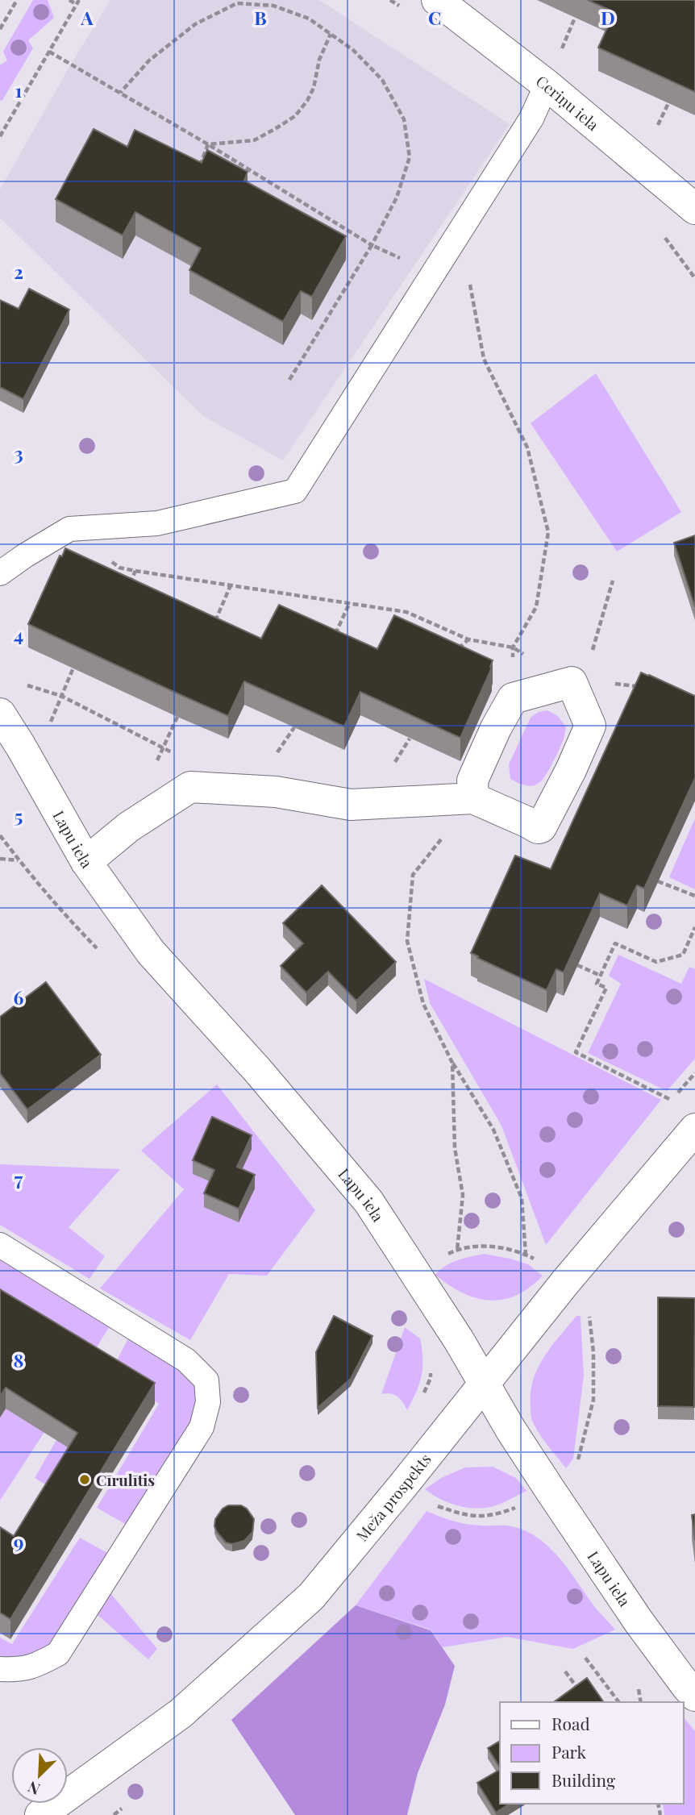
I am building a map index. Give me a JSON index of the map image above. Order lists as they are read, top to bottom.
{
  "streets": {
    "street": ["Ceriņu iela", "Lapu iela", "Meža prospekts"]
  },
  "crossings": [
    ["Lapu iela", "Meža prospekts"]
  ],
  "places": ["Cīrulītis"],
  "legend": ["Road", "Park", "Building"],
  "north": "bottom left",
  "grid": {
    "columns": [
      "A",
      "B",
      "C",
      "D"
    ],
    "rows": [
      "1",
      "2",
      "3",
      "4",
      "5",
      "6",
      "7",
      "8",
      "9"
    ]
  }
}
